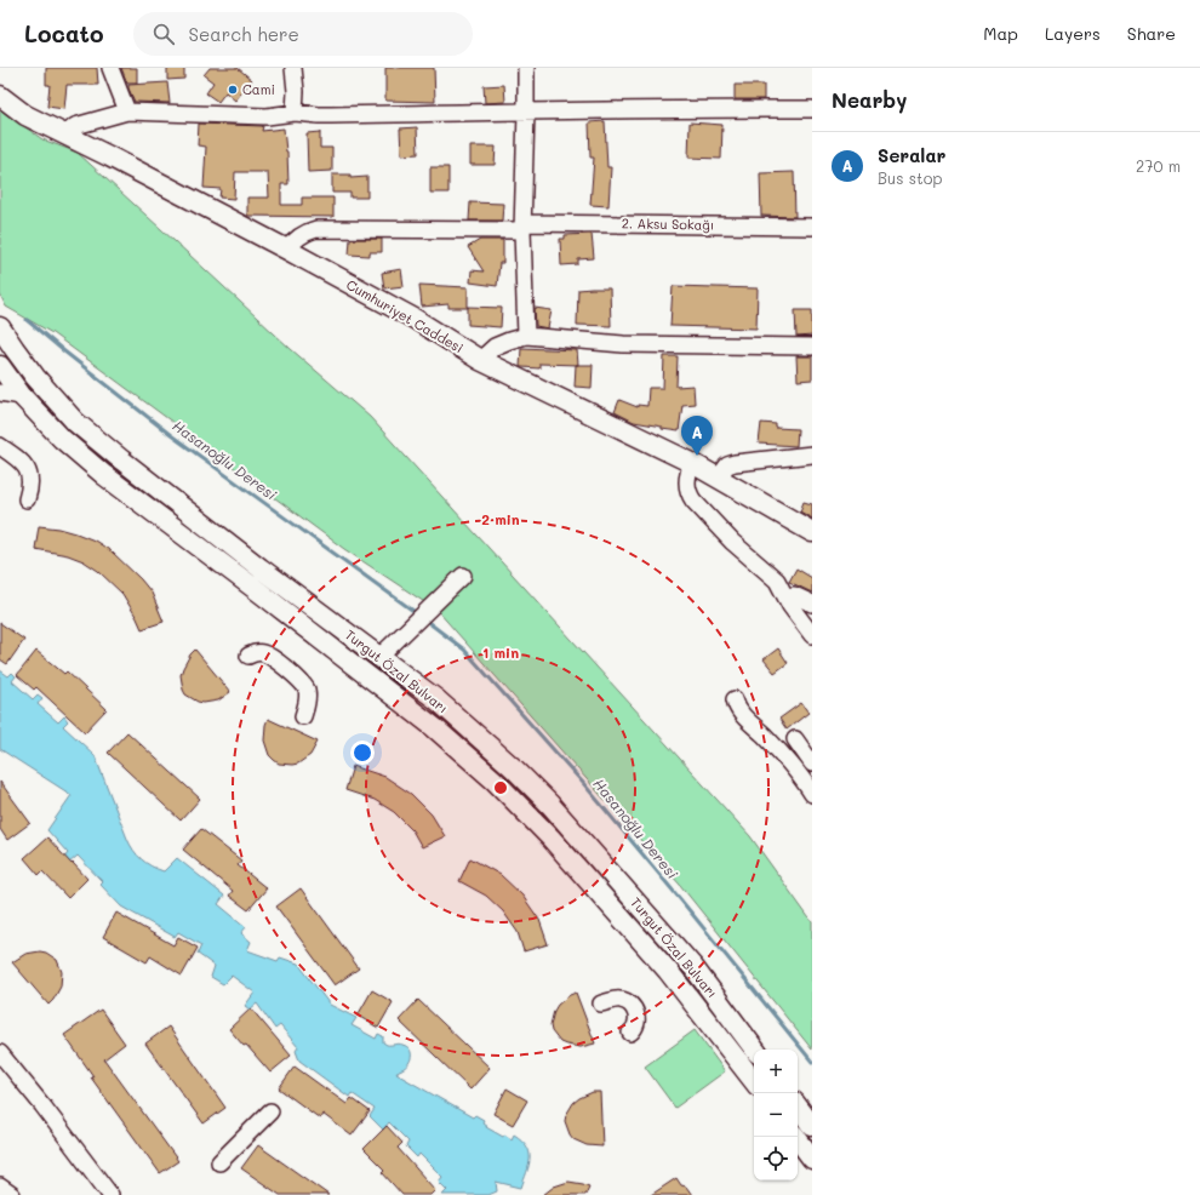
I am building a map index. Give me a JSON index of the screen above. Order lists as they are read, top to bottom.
{
  "streets": {
    "main road": ["Cumhuriyet Caddesi", "Turgut Özal Bulvarı"],
    "street": ["2. Aksu Sokağı"]
  },
  "crossings": [
    ["2. Aksu Sokağı", "Cumhuriyet Caddesi"]
  ],
  "water": ["Hasanoğlu Deresi"],
  "places": ["Cami"],
  "page": {
    "header": "Locato",
    "search": "Search here",
    "nav": ["Map", "Layers", "Share"],
    "heading": "Nearby",
    "list": [
      {
        "mark": "A",
        "name": "Seralar",
        "note": "Bus stop",
        "value": "270 m"
      }
    ],
    "pins": "A",
    "map_buttons": ["+", "−"]
  },
  "rings": ["2 min", "1 min"]
}
